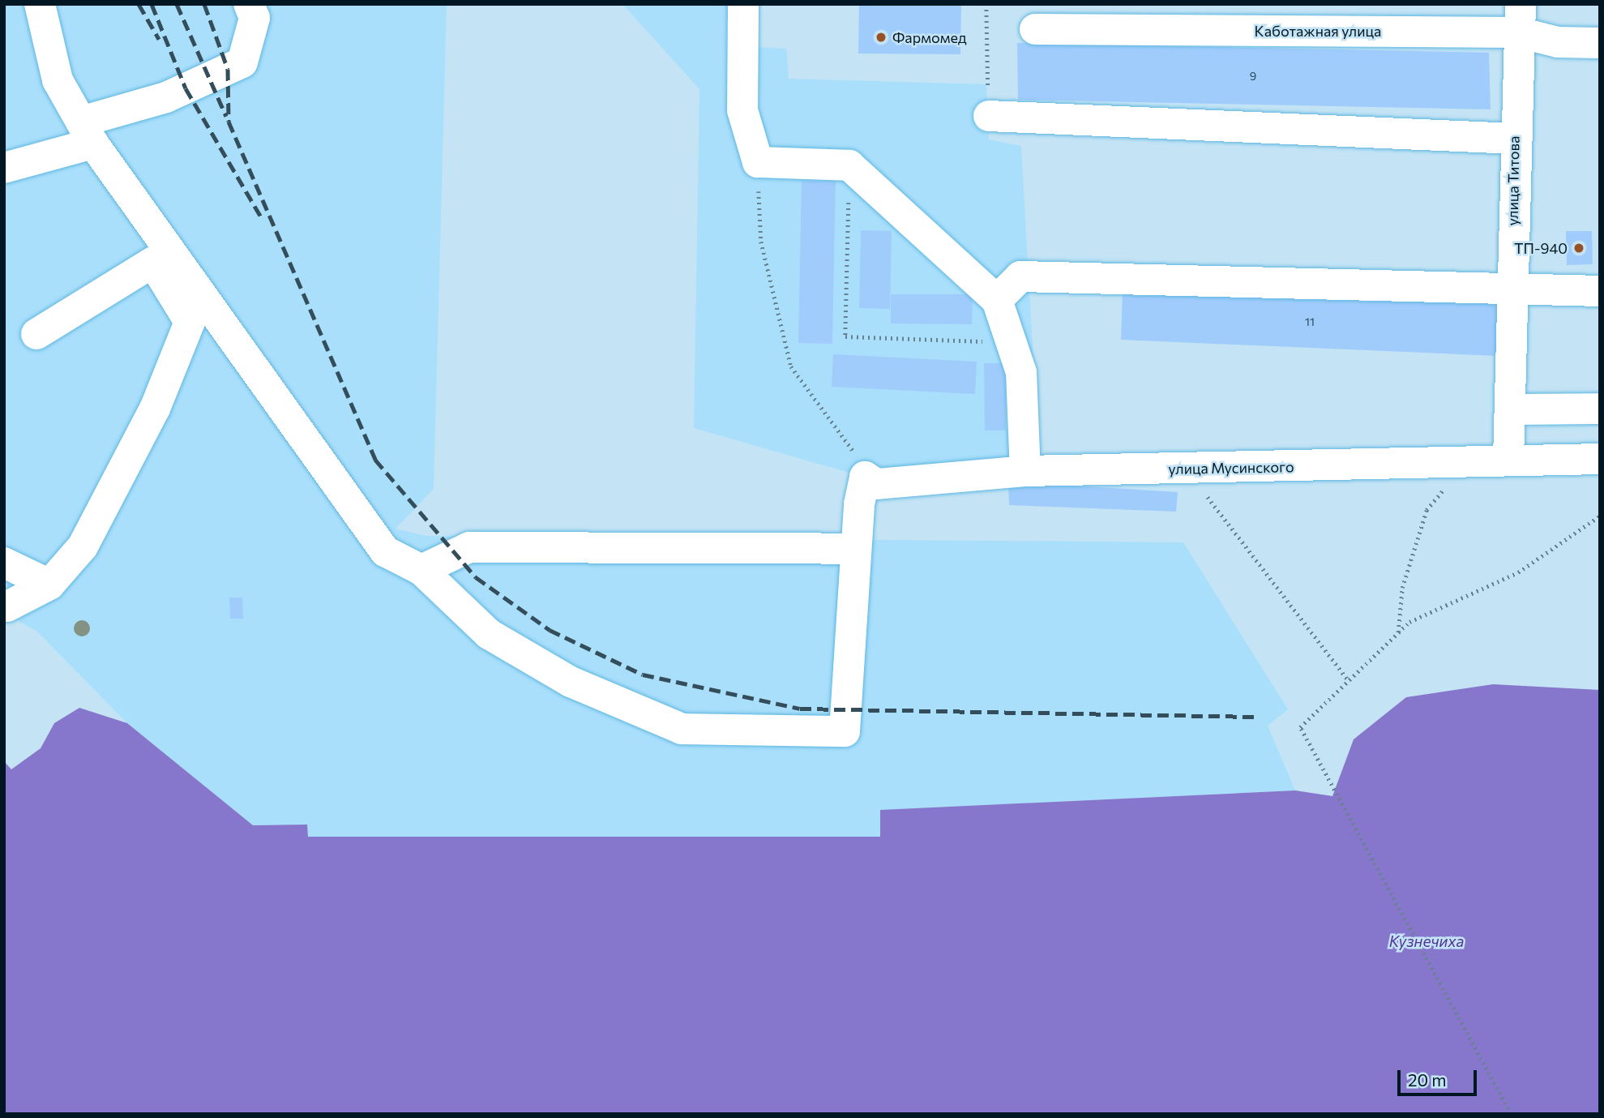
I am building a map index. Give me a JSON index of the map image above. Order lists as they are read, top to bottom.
{
  "streets": {
    "street": ["Каботажная улица", "улица Титова", "улица Мусинского"]
  },
  "crossings": [
    ["Каботажная улица", "улица Титова"],
    ["улица Титова", "улица Мусинского"]
  ],
  "water": ["Кузнечиха"],
  "places": ["Фармомед", "ТП-940"],
  "house_numbers": ["9", "11"],
  "scale_bar": "20 m"
}
